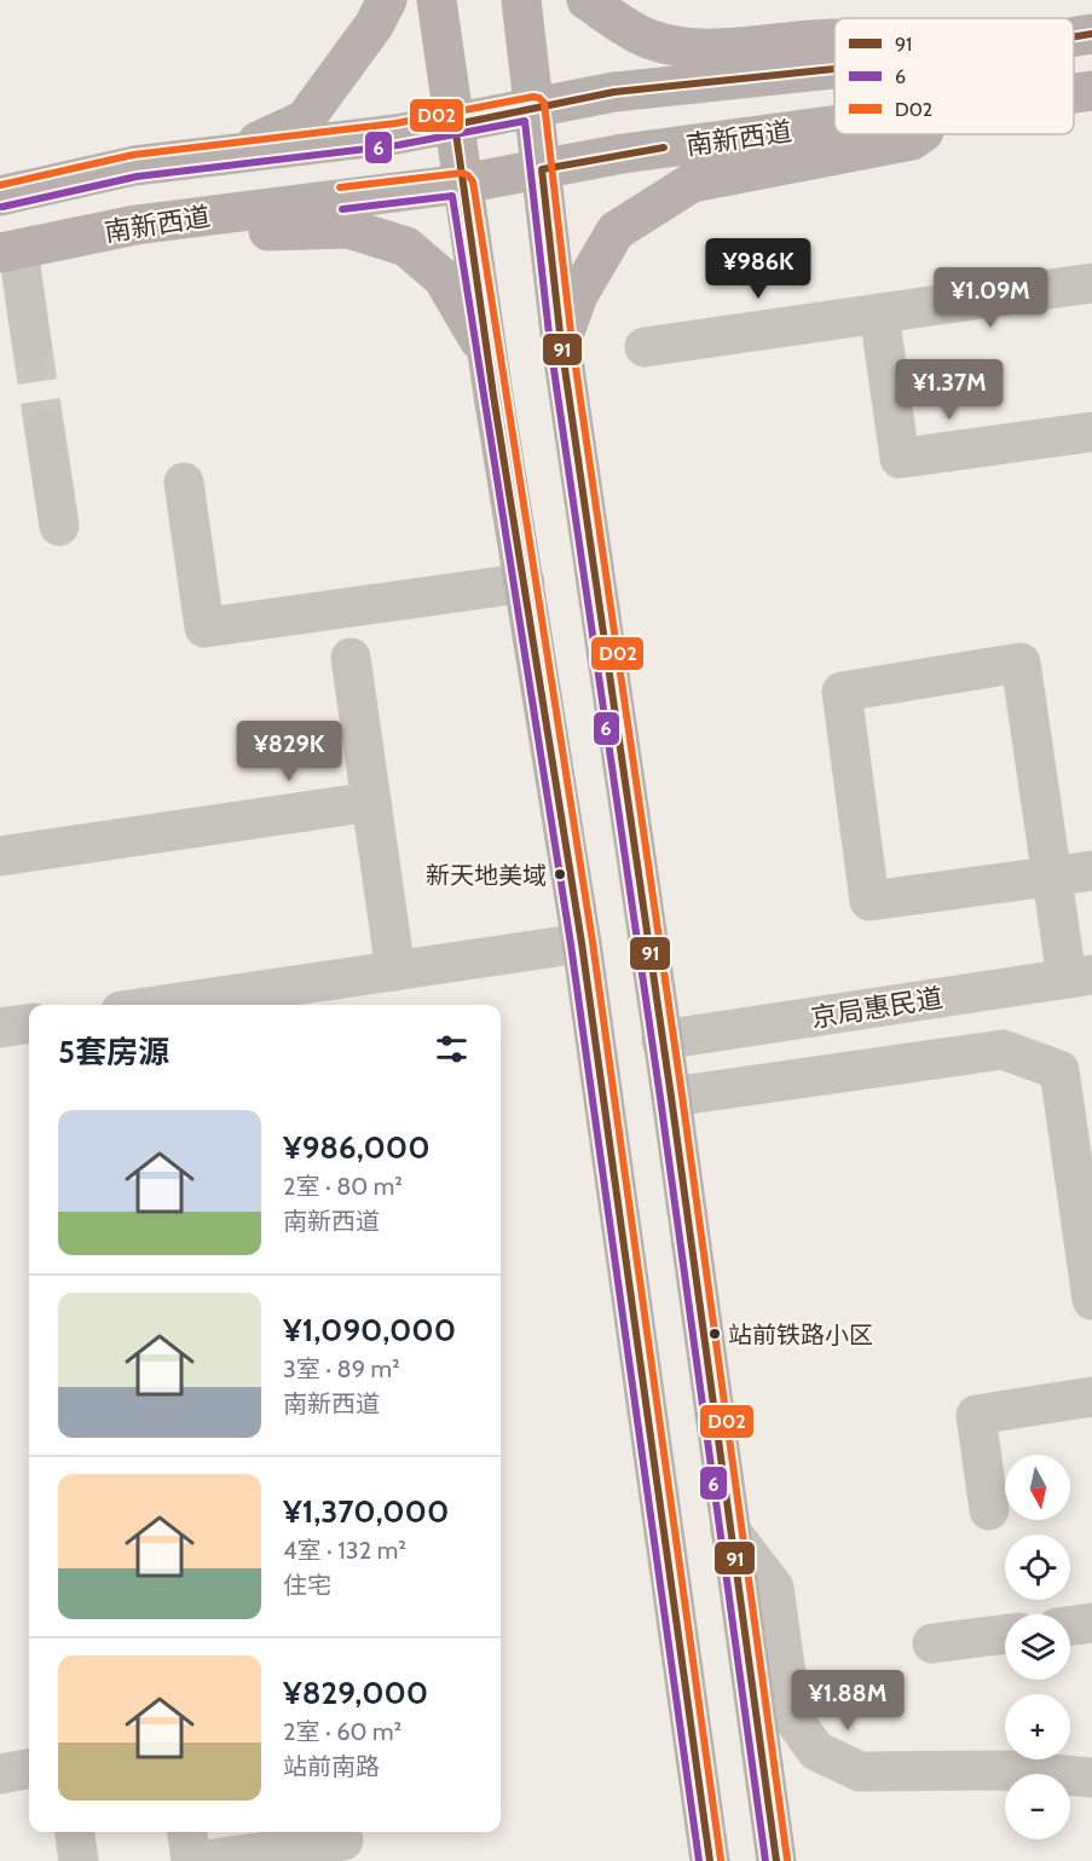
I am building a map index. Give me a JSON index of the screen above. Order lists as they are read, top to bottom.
{
  "streets": {
    "main road": ["南新西道"],
    "street": ["京局惠民道"]
  },
  "places": ["新天地美域", "站前铁路小区"],
  "lines": ["transit line 91", "transit line D02", "transit line 6"],
  "legend": ["91", "6", "D02"],
  "north": "bottom",
  "page": {
    "price": [
      "¥986K",
      "¥1.09M",
      "¥1.37M",
      "¥829K",
      "¥1.88M"
    ],
    "heading": "5套房源",
    "list": [
      {
        "name": "¥986,000",
        "note": "2室 · 80 m² · 南新西道"
      },
      {
        "name": "¥1,090,000",
        "note": "3室 · 89 m² · 南新西道"
      },
      {
        "name": "¥1,370,000",
        "note": "4室 · 132 m² · 住宅"
      },
      {
        "name": "¥829,000",
        "note": "2室 · 60 m² · 站前南路"
      }
    ],
    "map_buttons": ["+", "−"]
  }
}
